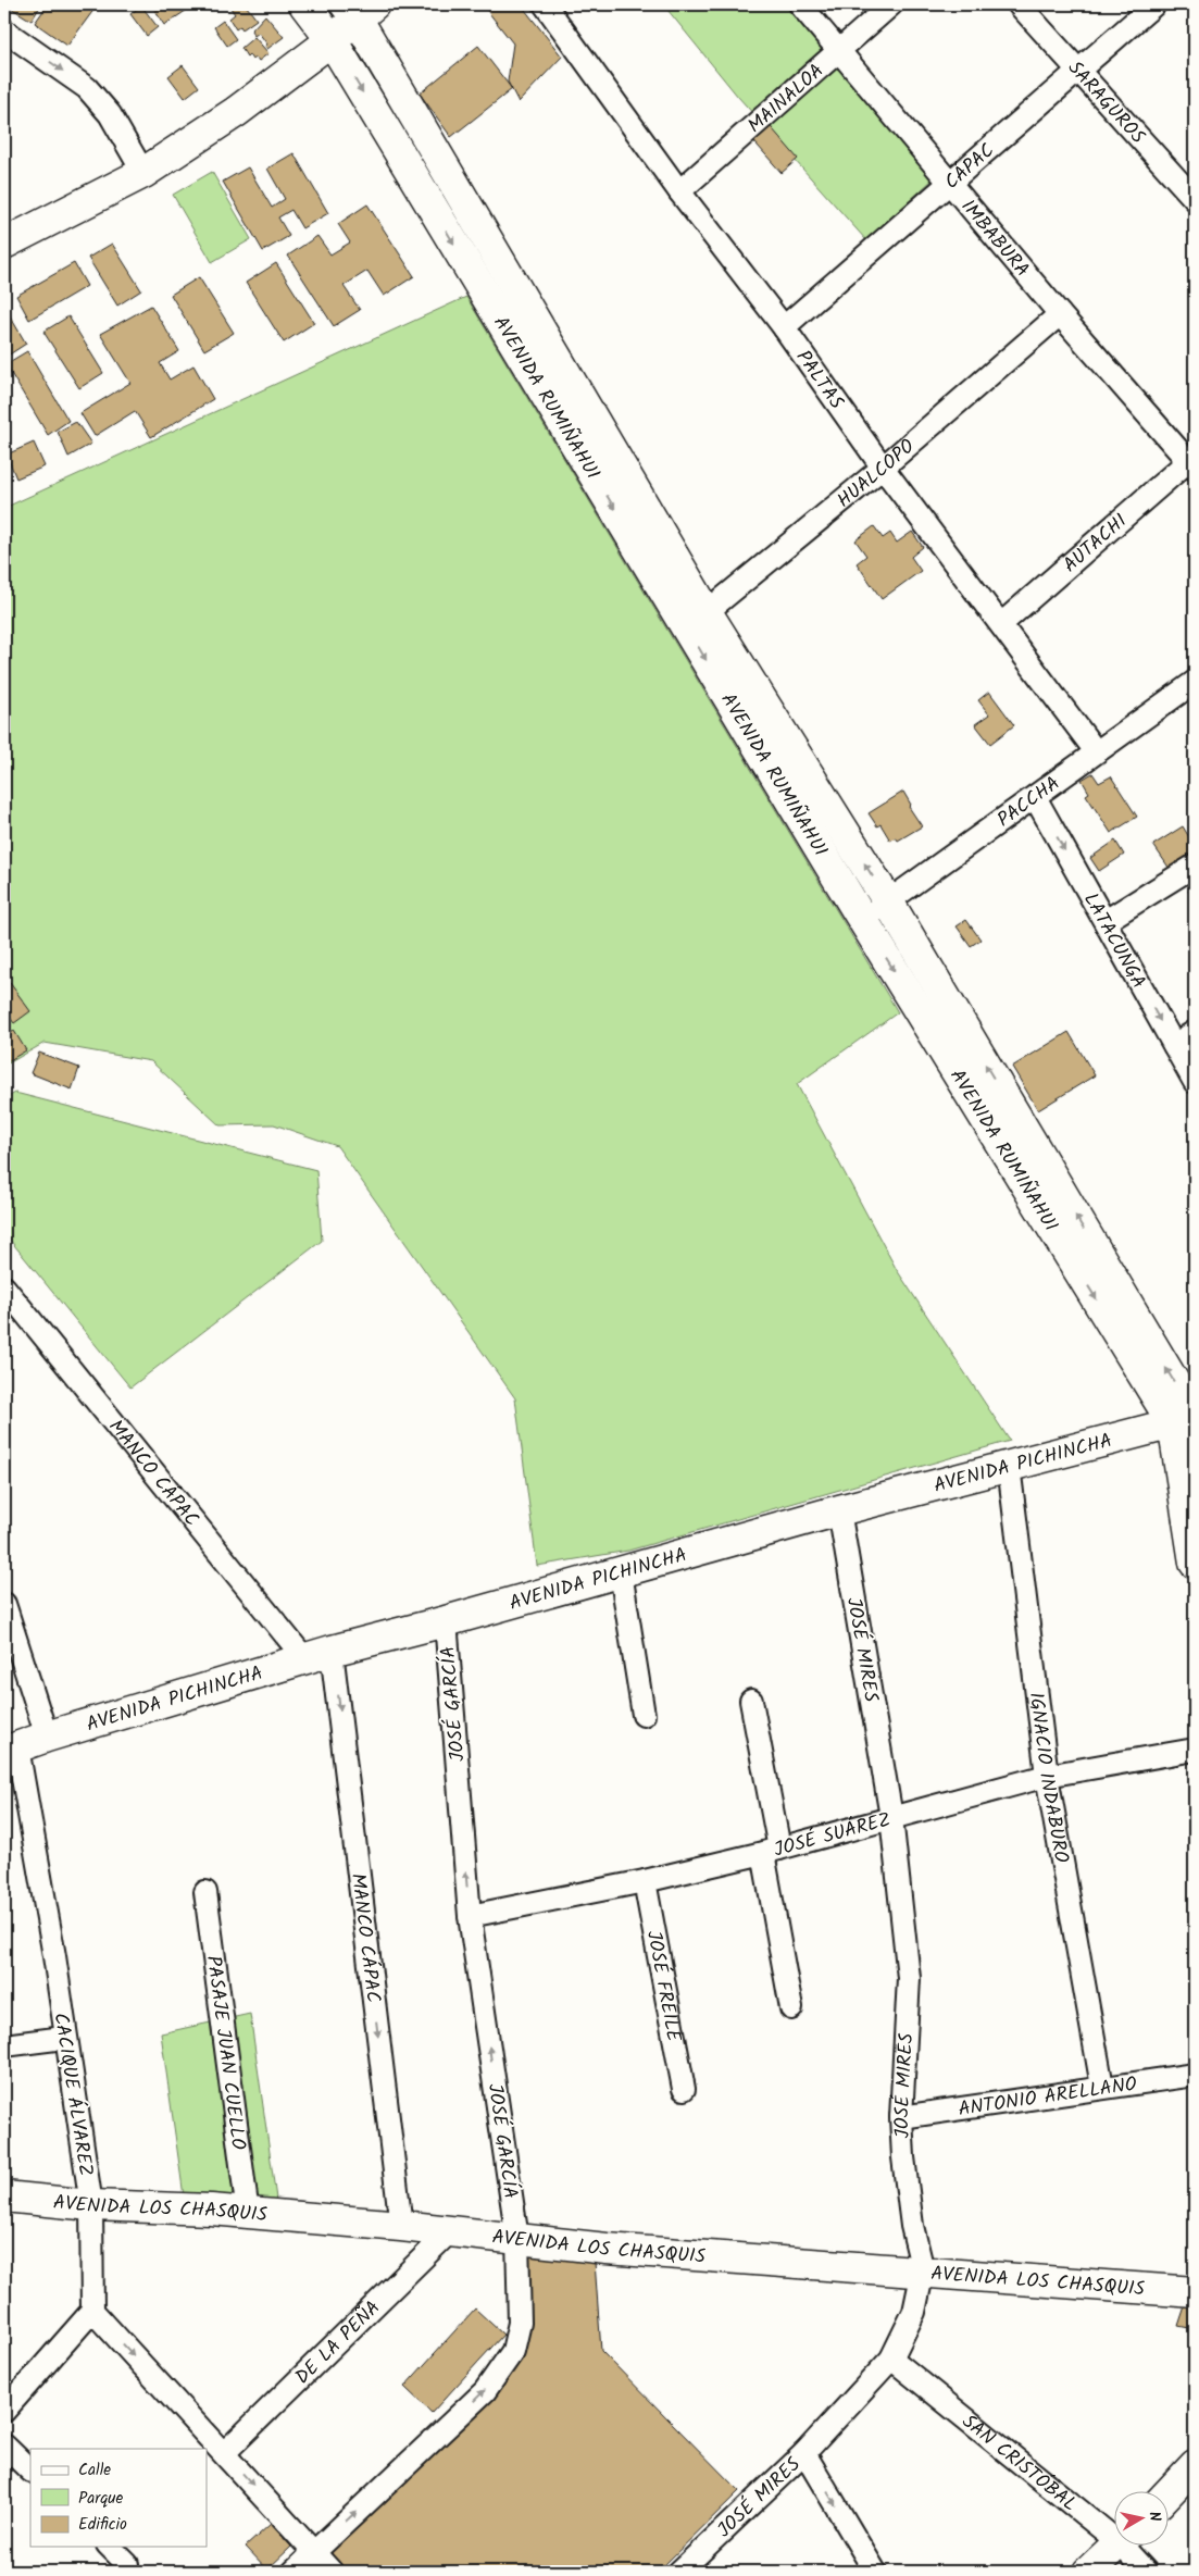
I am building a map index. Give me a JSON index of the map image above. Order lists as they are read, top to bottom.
{
  "streets": {
    "main road": ["AVENIDA RUMIÑAHUI", "AVENIDA PICHINCHA", "AVENIDA LOS CHASQUIS"],
    "street": [
      "MAINALOA",
      "SARAGUROS",
      "CÁPAC",
      "IMBABURA",
      "PALTAS",
      "HUALCOPO",
      "AUTACHI",
      "PACCHA",
      "LATACUNGA",
      "MANCO CÁPAC",
      "JOSÉ MIRES",
      "JOSÉ GARCÍA",
      "IGNACIO INDABURO",
      "JOSÉ SUÁREZ",
      "JOSÉ FREILE",
      "PASAJE JUAN CUELLO",
      "CACIQUE ÁLVAREZ",
      "ANTONIO ARELLANO",
      "DE LA PEÑA",
      "SAN CRISTÓBAL"
    ]
  },
  "crossings": [
    ["MAINALOA", "IMBABURA"],
    ["MAINALOA", "PALTAS"],
    ["SARAGUROS", "CÁPAC"],
    ["CÁPAC", "IMBABURA"],
    ["CÁPAC", "PALTAS"],
    ["IMBABURA", "HUALCOPO"],
    ["IMBABURA", "AUTACHI"],
    ["PALTAS", "HUALCOPO"],
    ["PALTAS", "AUTACHI"],
    ["PALTAS", "PACCHA"],
    ["AVENIDA RUMIÑAHUI", "HUALCOPO"],
    ["AVENIDA RUMIÑAHUI", "PACCHA"],
    ["AVENIDA RUMIÑAHUI", "AVENIDA PICHINCHA"],
    ["PACCHA", "LATACUNGA"],
    ["AVENIDA PICHINCHA", "MANCO CÁPAC"],
    ["AVENIDA PICHINCHA", "JOSÉ MIRES"],
    ["AVENIDA PICHINCHA", "JOSÉ GARCÍA"],
    ["AVENIDA PICHINCHA", "IGNACIO INDABURO"],
    ["AVENIDA PICHINCHA", "CACIQUE ÁLVAREZ"],
    ["MANCO CÁPAC", "AVENIDA LOS CHASQUIS"],
    ["JOSÉ MIRES", "JOSÉ SUÁREZ"],
    ["JOSÉ MIRES", "ANTONIO ARELLANO"],
    ["JOSÉ MIRES", "AVENIDA LOS CHASQUIS"],
    ["JOSÉ MIRES", "SAN CRISTÓBAL"],
    ["JOSÉ GARCÍA", "JOSÉ SUÁREZ"],
    ["JOSÉ GARCÍA", "AVENIDA LOS CHASQUIS"],
    ["IGNACIO INDABURO", "JOSÉ SUÁREZ"],
    ["IGNACIO INDABURO", "ANTONIO ARELLANO"],
    ["JOSÉ SUÁREZ", "JOSÉ FREILE"],
    ["PASAJE JUAN CUELLO", "AVENIDA LOS CHASQUIS"],
    ["CACIQUE ÁLVAREZ", "AVENIDA LOS CHASQUIS"],
    ["AVENIDA LOS CHASQUIS", "DE LA PEÑA"]
  ],
  "one_way": ["LATACUNGA", "MANCO CÁPAC", "JOSÉ GARCÍA"],
  "legend": ["Calle", "Parque", "Edificio"],
  "north": "right"
}
